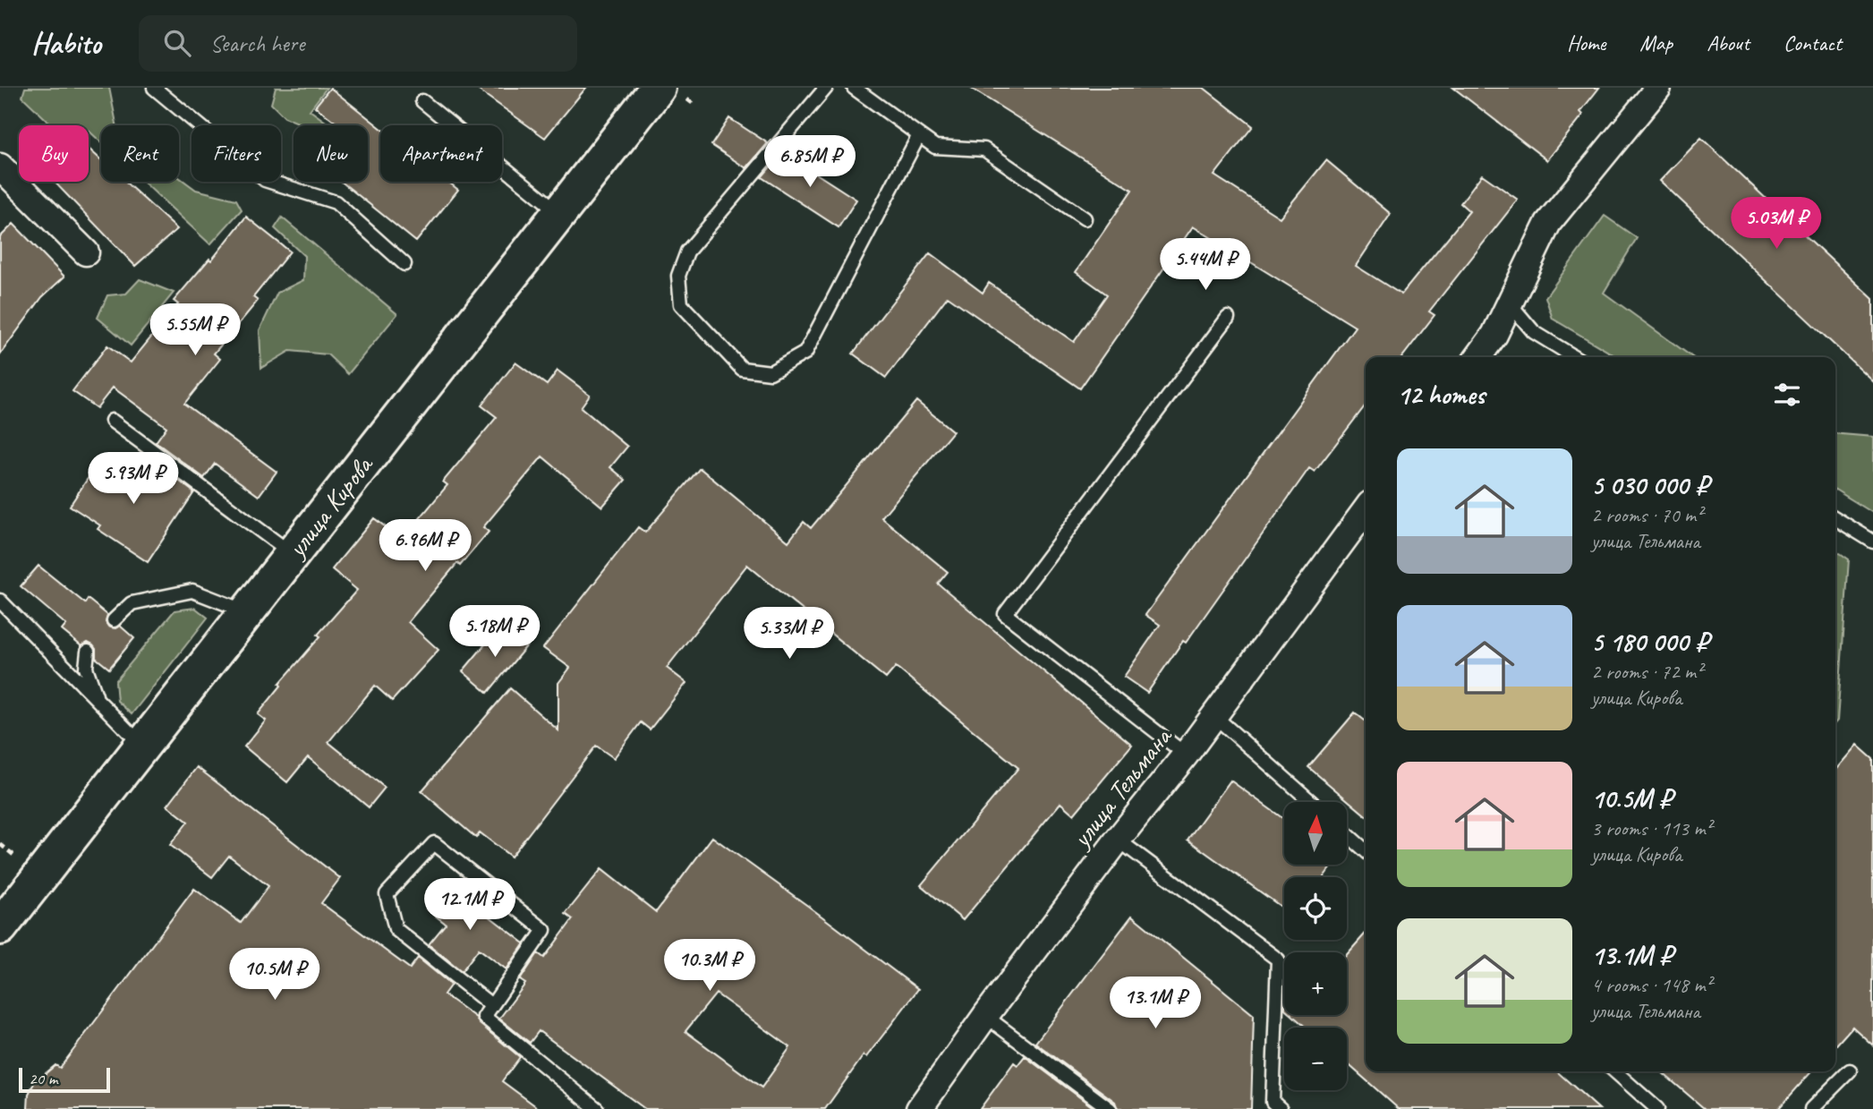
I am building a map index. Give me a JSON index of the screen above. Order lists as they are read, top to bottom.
{
  "streets": {
    "main road": ["улица Кирова"],
    "street": ["улица Тельмана"]
  },
  "scale_bar": "20 m",
  "north": "top",
  "page": {
    "header": "Habito",
    "search": "Search here",
    "nav": [
      "Home",
      "Map",
      "About",
      "Contact"
    ],
    "chip": [
      "Buy",
      "Rent",
      "Filters",
      "New",
      "Apartment"
    ],
    "price": [
      "6.85M ₽",
      "5.03M ₽",
      "5.44M ₽",
      "5.55M ₽",
      "5.93M ₽",
      "6.96M ₽",
      "5.18M ₽",
      "5.33M ₽",
      "12.1M ₽",
      "10.3M ₽",
      "10.5M ₽",
      "13.1M ₽"
    ],
    "heading": "12 homes",
    "list": [
      {
        "name": "5 030 000 ₽",
        "note": "2 rooms · 70 m² · улица Тельмана"
      },
      {
        "name": "5 180 000 ₽",
        "note": "2 rooms · 72 m² · улица Кирова"
      },
      {
        "name": "10.5M ₽",
        "note": "3 rooms · 113 m² · улица Кирова"
      },
      {
        "name": "13.1M ₽",
        "note": "4 rooms · 148 m² · улица Тельмана"
      }
    ],
    "map_buttons": ["+", "−"],
    "scale": "20 m"
  }
}
